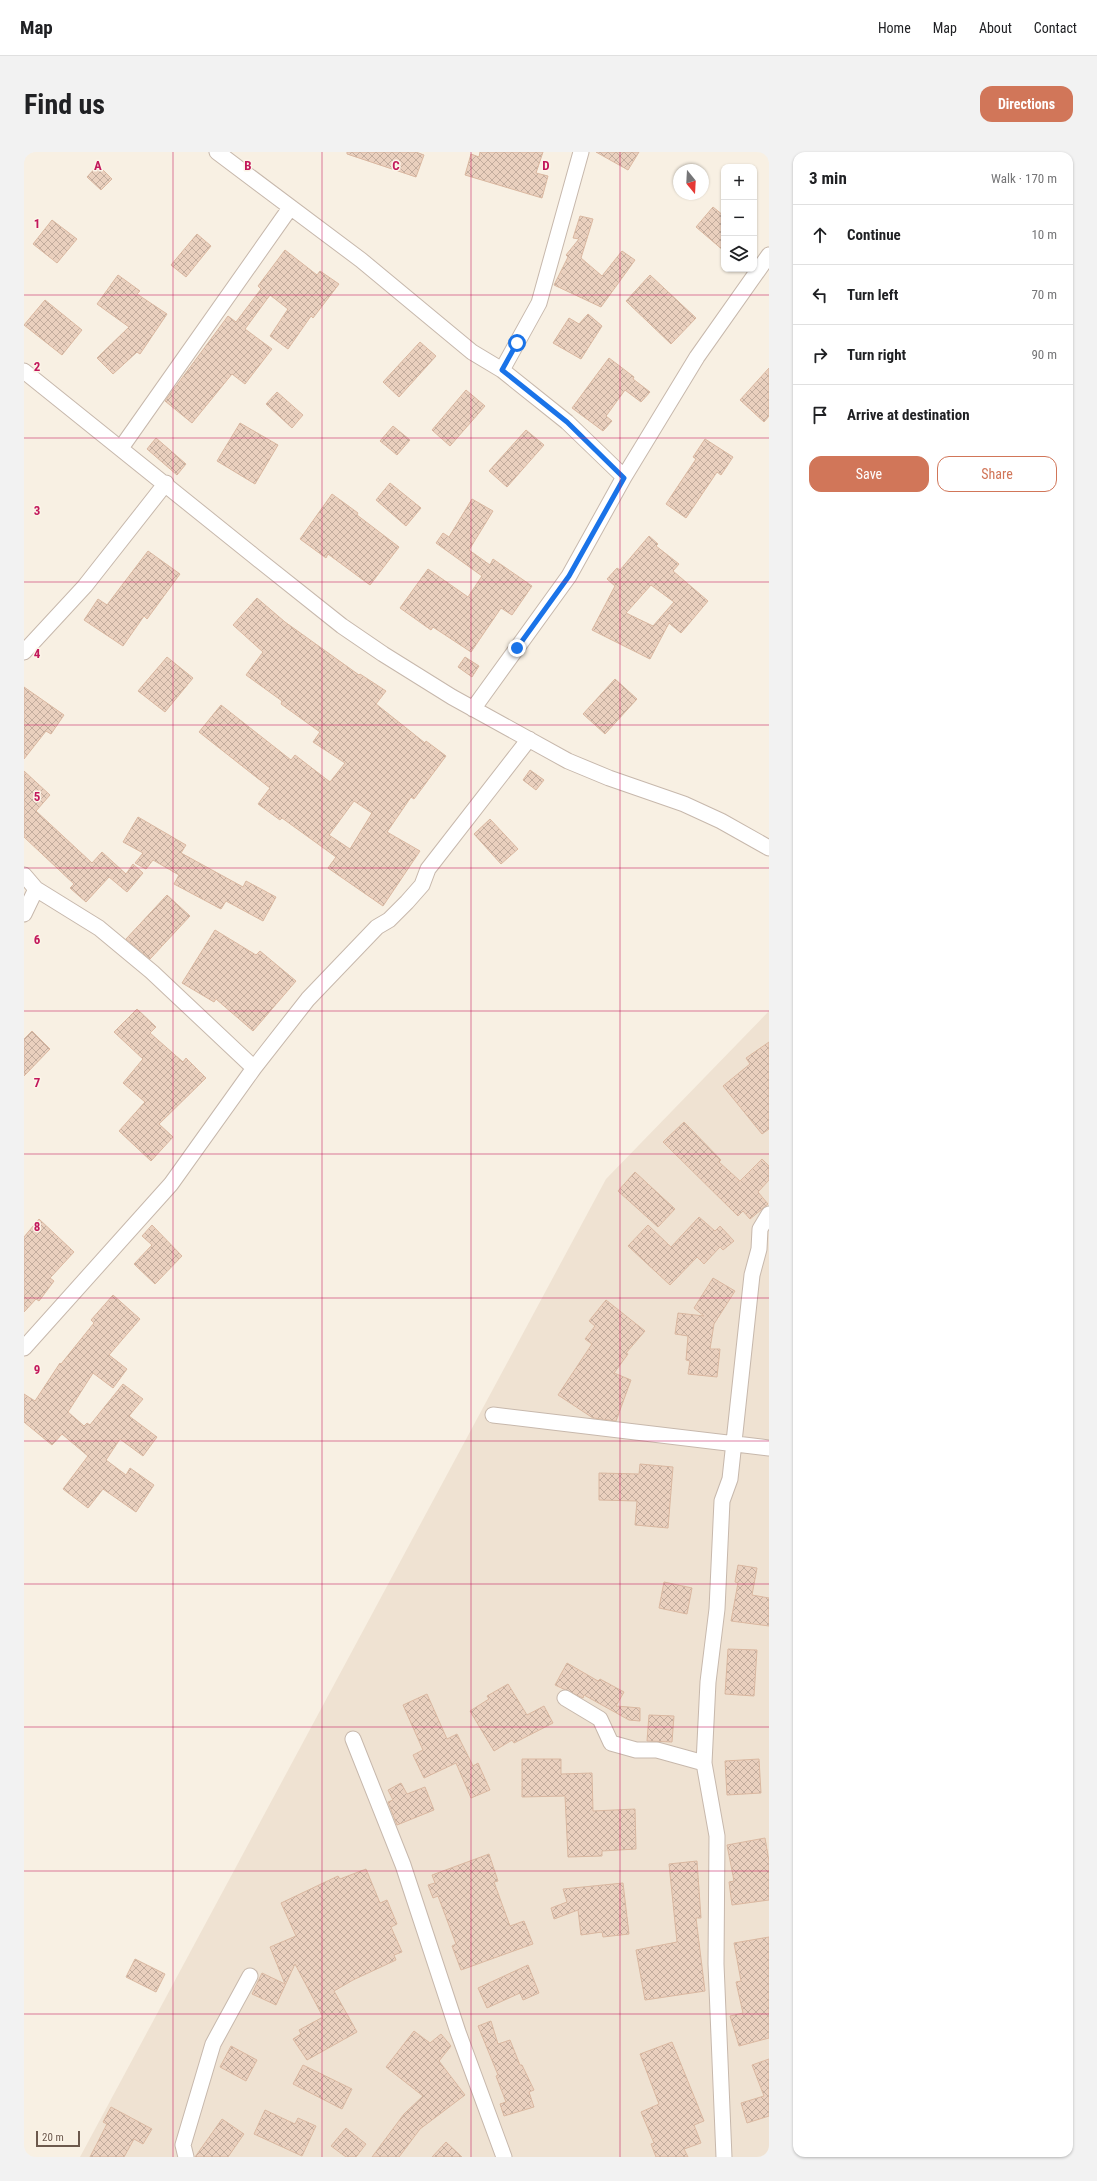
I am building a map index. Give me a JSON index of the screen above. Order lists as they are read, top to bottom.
{
  "scale_bar": "20 m",
  "north": "bottom",
  "page": {
    "header": "Map",
    "nav": [
      "Home",
      "Map",
      "About",
      "Contact"
    ],
    "buttons": [
      "Directions",
      ["Save", "Share"]
    ],
    "title": "Find us",
    "heading": ["3 min", "Walk · 170 m"],
    "map_buttons": ["+", "−"],
    "list": [
      ["Continue", "10 m"],
      ["Turn left", "70 m"],
      ["Turn right", "90 m"],
      "Arrive at destination"
    ],
    "scale": "20 m"
  },
  "grid": {
    "columns": [
      "A",
      "B",
      "C",
      "D"
    ],
    "rows": [
      "1",
      "2",
      "3",
      "4",
      "5",
      "6",
      "7",
      "8",
      "9"
    ]
  }
}
